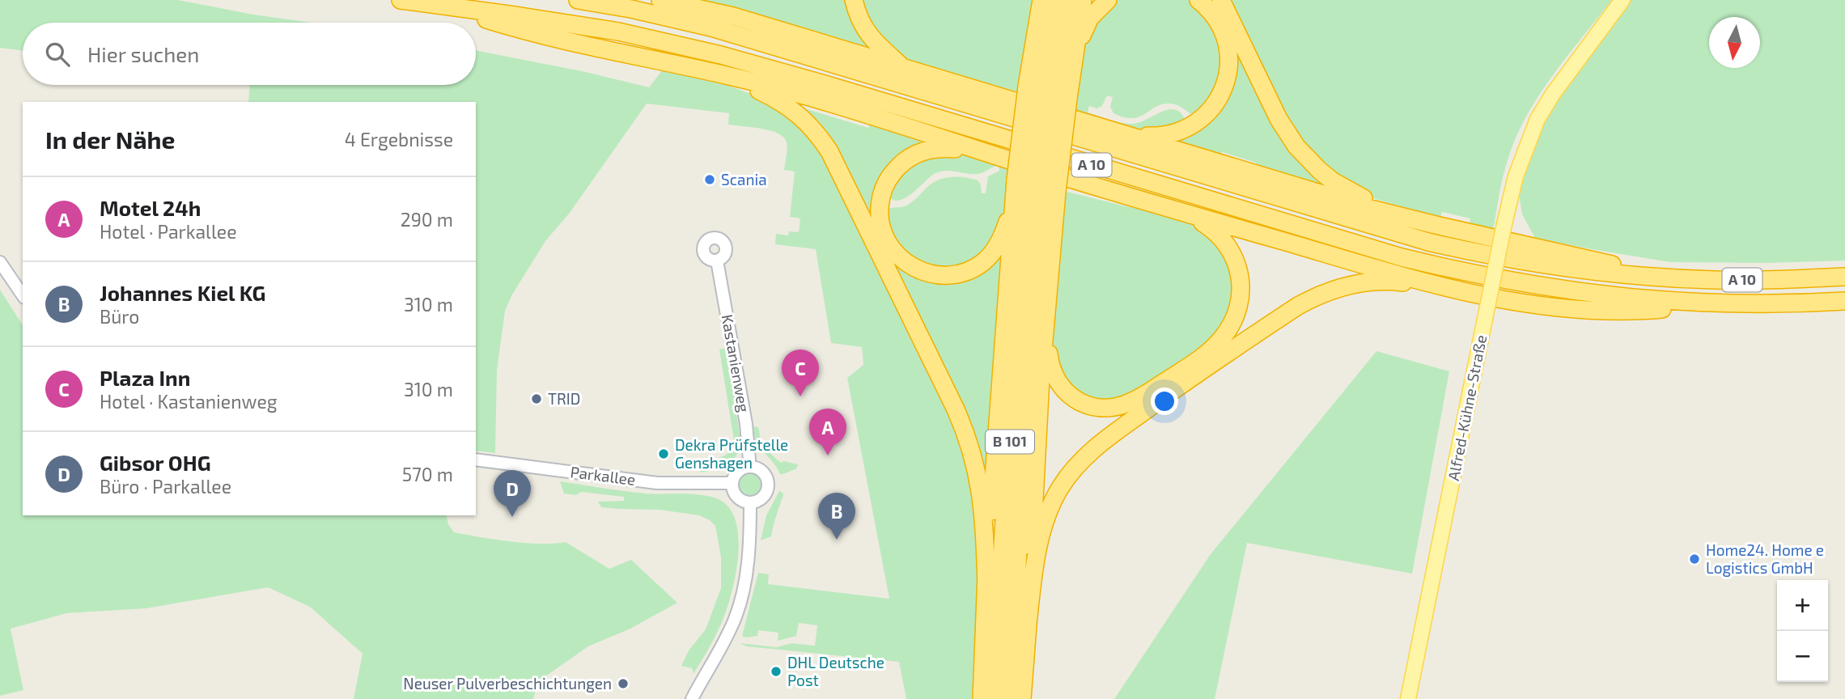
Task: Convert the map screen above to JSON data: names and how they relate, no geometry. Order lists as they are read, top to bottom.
{
  "streets": {
    "highway": ["A 10", "B 101"],
    "main road": ["Alfred-Kühne-Straße"],
    "street": ["Kastanienweg", "Parkallee"]
  },
  "crossings": [
    ["Kastanienweg", "Parkallee"]
  ],
  "places": [
    "Scania",
    "TRID",
    "Dekra Prüfstelle Genshagen",
    "Home24. Home e Logistics GmbH",
    "DHL Deutsche Post",
    "Neuser Pulverbeschichtungen"
  ],
  "north": "bottom",
  "page": {
    "search": "Hier suchen",
    "heading": ["In der Nähe", "4 Ergebnisse"],
    "list": [
      {
        "mark": "A",
        "name": "Motel 24h",
        "note": "Hotel · Parkallee",
        "value": "290 m"
      },
      {
        "mark": "B",
        "name": "Johannes Kiel KG",
        "note": "Büro",
        "value": "310 m"
      },
      {
        "mark": "C",
        "name": "Plaza Inn",
        "note": "Hotel · Kastanienweg",
        "value": "310 m"
      },
      {
        "mark": "D",
        "name": "Gibsor OHG",
        "note": "Büro · Parkallee",
        "value": "570 m"
      }
    ],
    "pins": [
      "C",
      "A",
      "D",
      "B"
    ],
    "map_buttons": ["+", "−"]
  }
}
